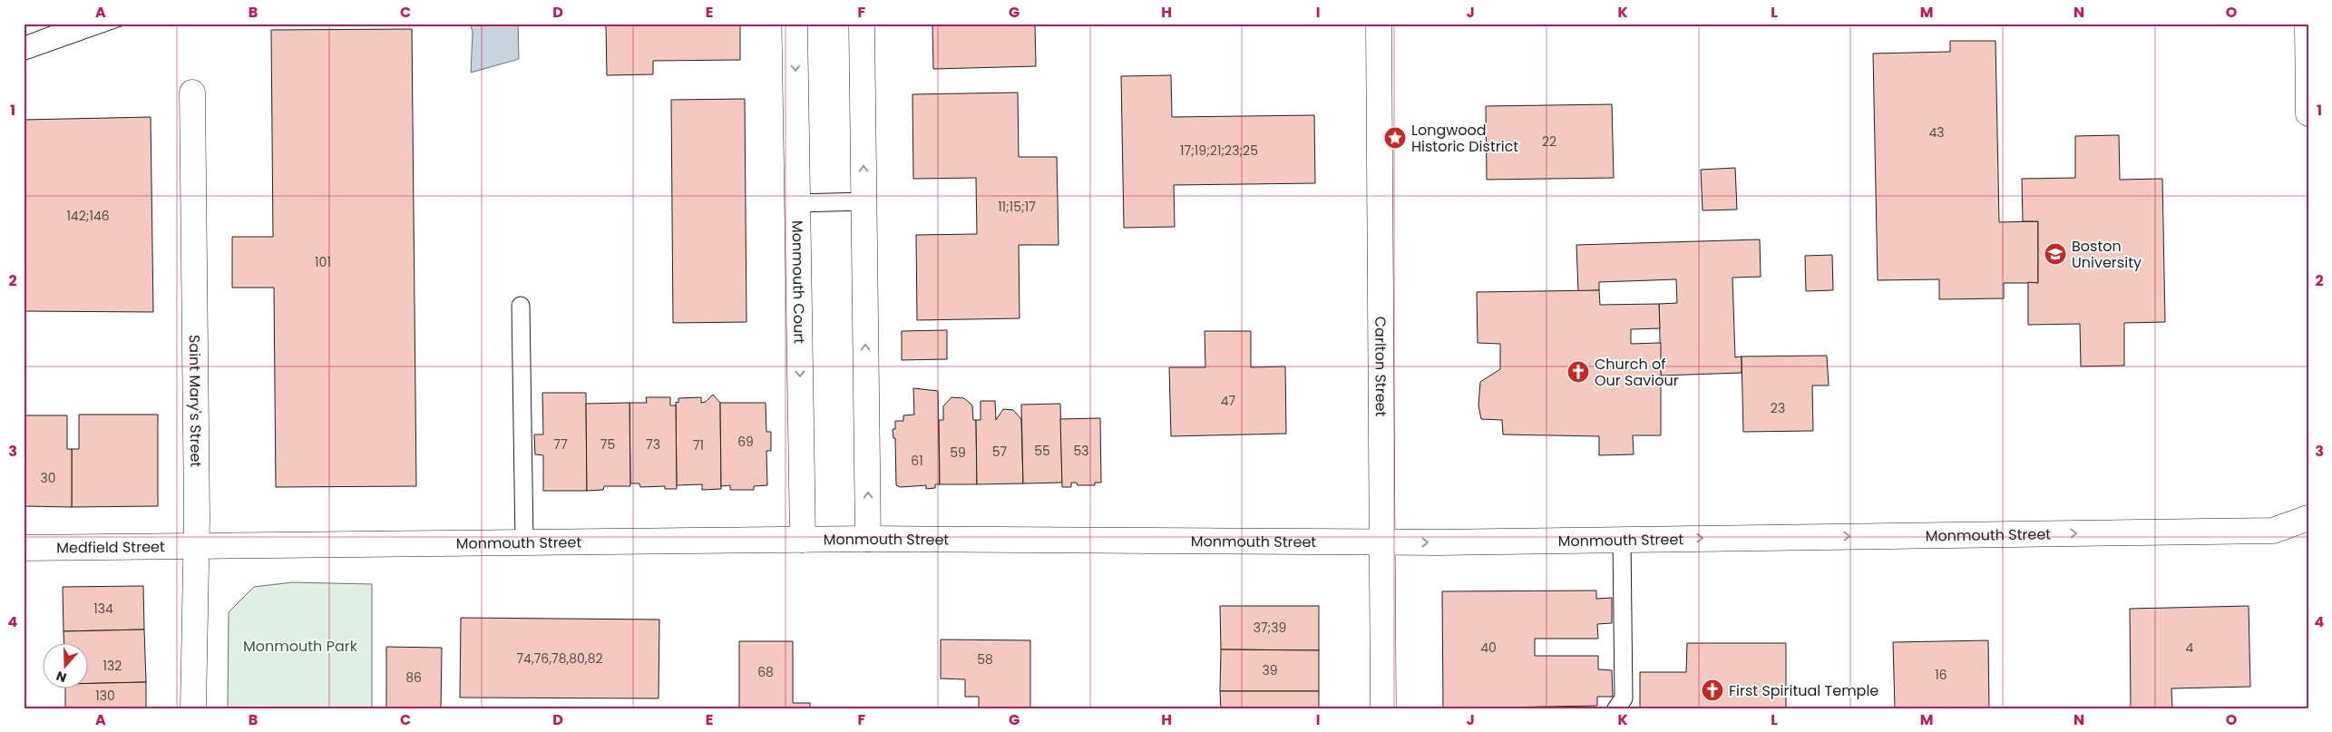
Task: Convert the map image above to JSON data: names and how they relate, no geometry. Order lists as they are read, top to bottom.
{
  "streets": {
    "street": [
      "Monmouth Court",
      "Carlton Street",
      "Saint Mary's Street",
      "Monmouth Street",
      "Medfield Street"
    ]
  },
  "crossings": [
    ["Monmouth Court", "Monmouth Street"],
    ["Carlton Street", "Monmouth Street"],
    ["Saint Mary's Street", "Monmouth Street"],
    ["Saint Mary's Street", "Medfield Street"],
    ["Monmouth Street", "Medfield Street"]
  ],
  "one_way": ["Monmouth Street"],
  "parks": ["Monmouth Park"],
  "places": {
    "place": ["Longwood Historic District"],
    "school or university": ["Boston University"],
    "church": ["Church of Our Saviour", "First Spiritual Temple"]
  },
  "house_numbers": [
    "43",
    "22",
    "17;19;21;23;25",
    "11;15;17",
    "142;146",
    "101",
    "47",
    "23",
    "69",
    "77",
    "75",
    "73",
    "71",
    "55",
    "53",
    "57",
    "59",
    "61",
    "30",
    "134",
    "37;39",
    "40",
    "4",
    "74,76,78,80,82",
    "58",
    "132",
    "39",
    "68",
    "16",
    "86",
    "130"
  ],
  "north": "bottom",
  "grid": {
    "columns": [
      "A",
      "B",
      "C",
      "D",
      "E",
      "F",
      "G",
      "H",
      "I",
      "J",
      "K",
      "L",
      "M",
      "N",
      "O"
    ],
    "rows": [
      "1",
      "2",
      "3",
      "4"
    ]
  }
}
